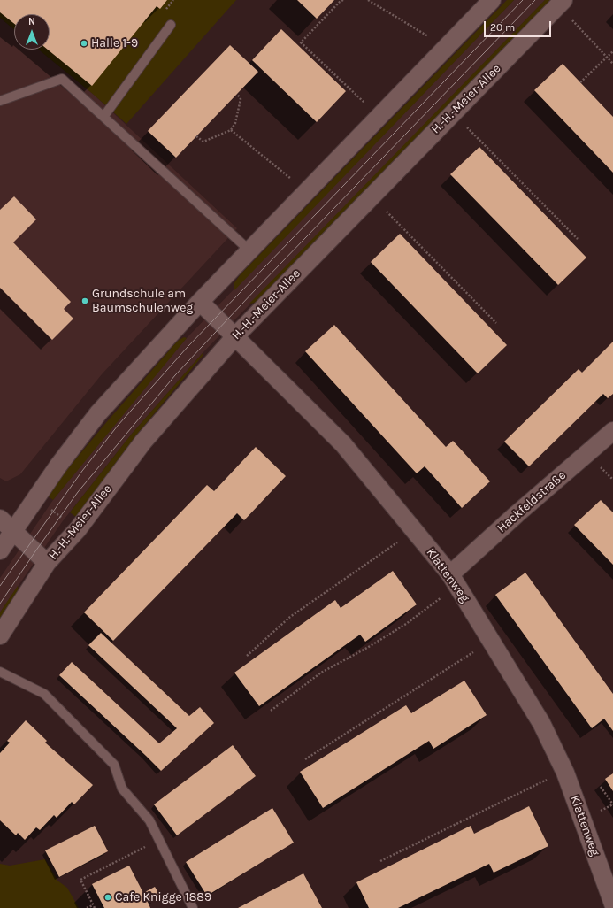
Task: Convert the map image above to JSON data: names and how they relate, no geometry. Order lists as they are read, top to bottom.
{
  "streets": {
    "street": ["H.-H.-Meier-Allee", "Hackfeldstraße", "Klattenweg"]
  },
  "crossings": [
    ["H.-H.-Meier-Allee", "Klattenweg"],
    ["Hackfeldstraße", "Klattenweg"]
  ],
  "places": ["Halle 1-9", "Grundschule am Baumschulenweg", "Cafe Knigge 1889"],
  "scale_bar": "20 m",
  "north": "top"
}
